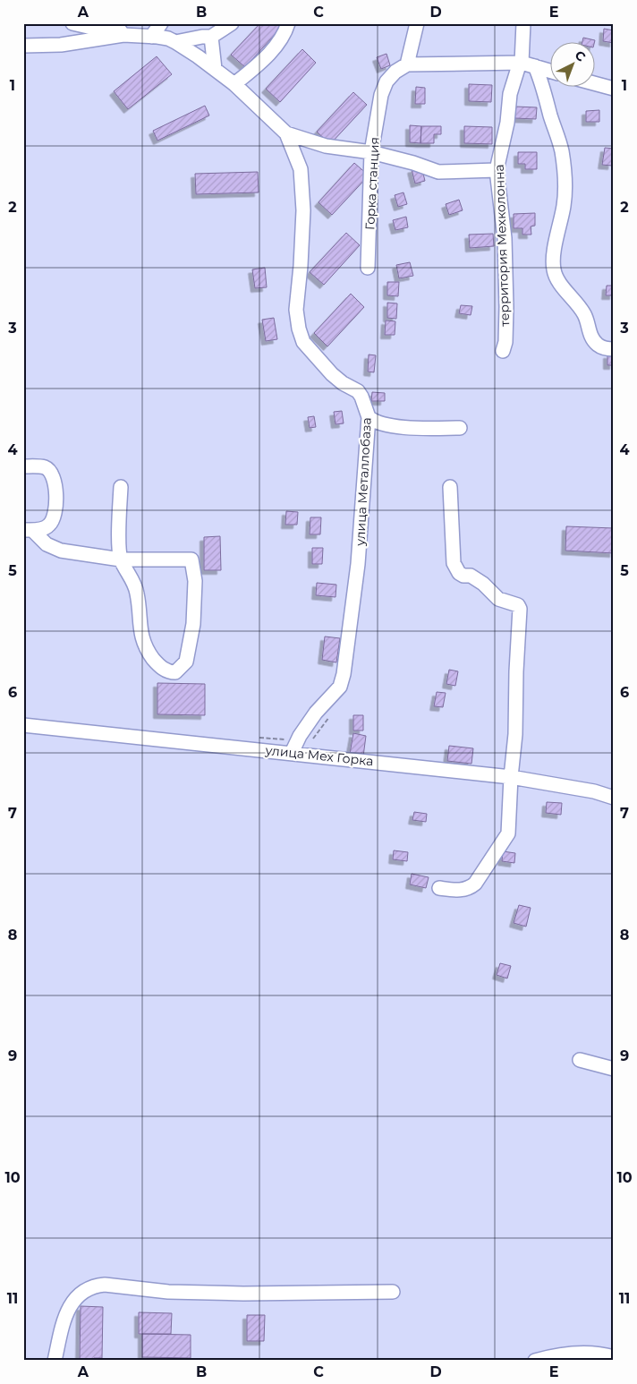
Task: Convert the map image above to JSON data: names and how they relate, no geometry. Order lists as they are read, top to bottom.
{
  "streets": {
    "street": [
      "Горка станция",
      "территория Мехколонна",
      "улица Металлобаза",
      "улица Мех Горка"
    ]
  },
  "crossings": [
    ["улица Металлобаза", "улица Мех Горка"]
  ],
  "north": "top right",
  "grid": {
    "columns": [
      "A",
      "B",
      "C",
      "D",
      "E"
    ],
    "rows": [
      "1",
      "2",
      "3",
      "4",
      "5",
      "6",
      "7",
      "8",
      "9",
      "10",
      "11"
    ]
  }
}
